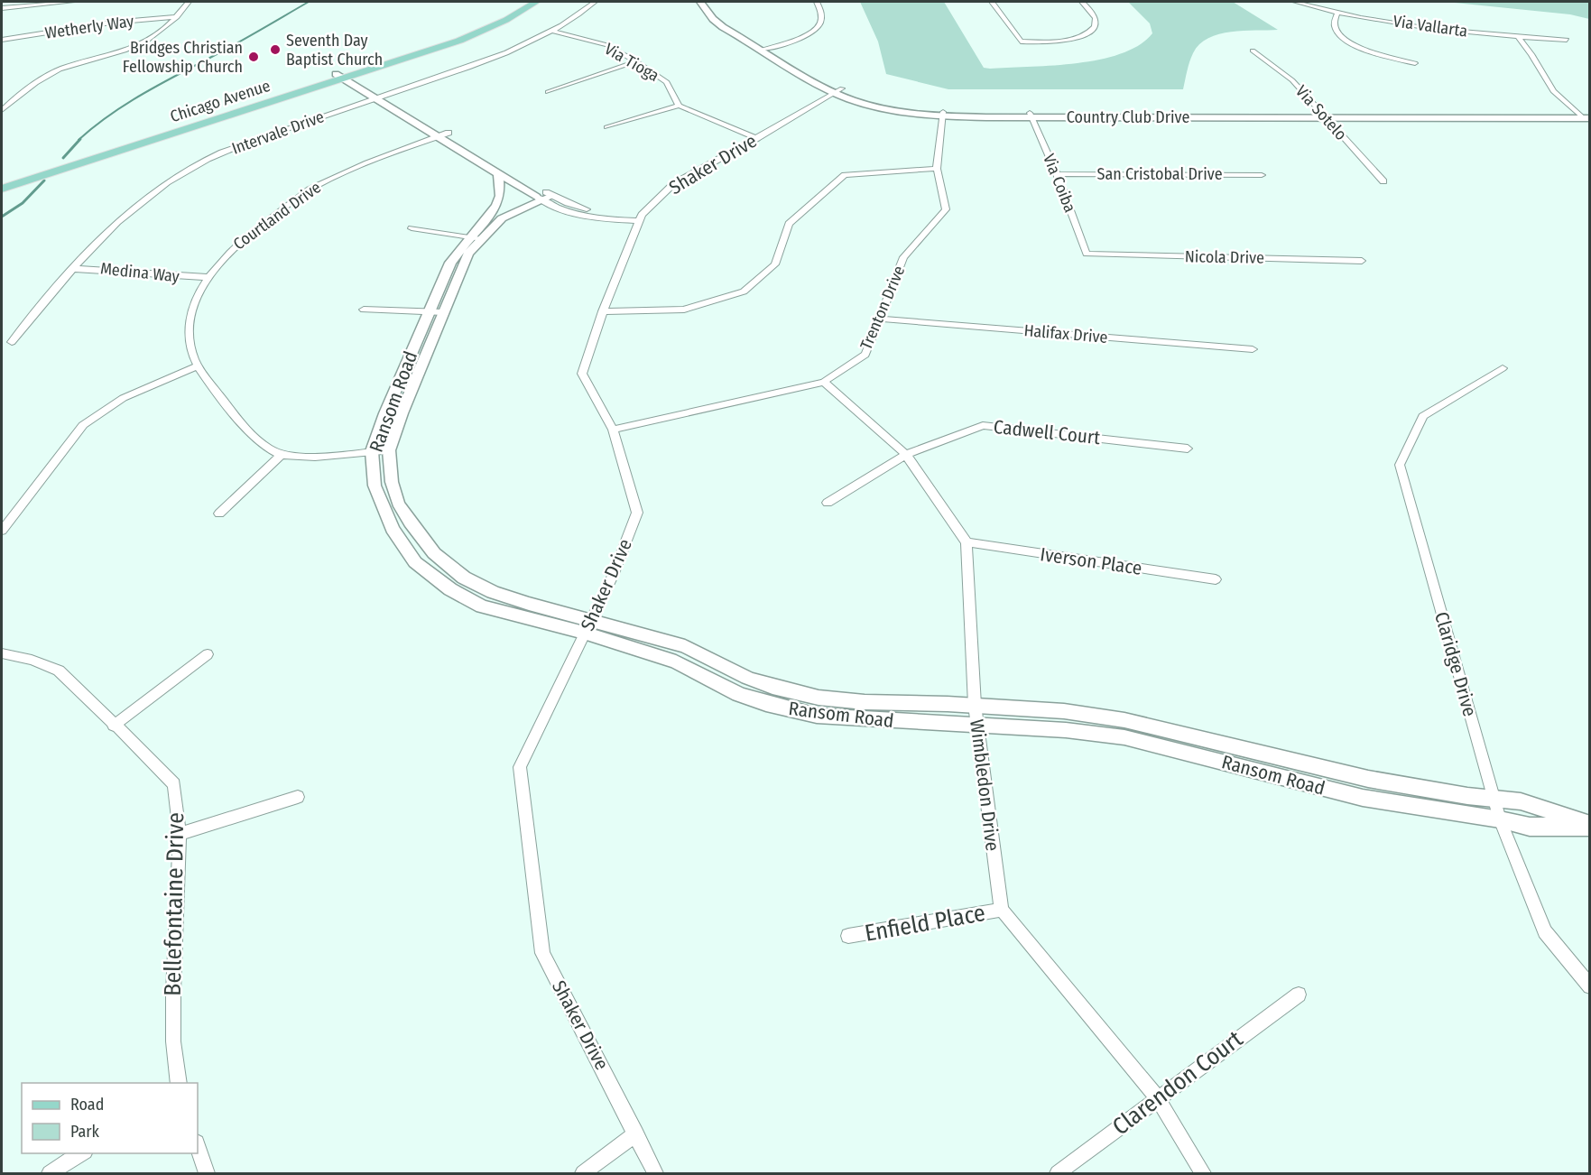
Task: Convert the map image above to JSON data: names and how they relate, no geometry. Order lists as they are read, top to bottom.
{
  "streets": {
    "main road": ["Chicago Avenue"],
    "street": [
      "Via Vallarta",
      "Wetherly Way",
      "Via Tioga",
      "Via Sotelo",
      "Country Club Drive",
      "Intervale Drive",
      "Shaker Drive",
      "San Cristobal Drive",
      "Via Coiba",
      "Courtland Drive",
      "Nicola Drive",
      "Medina Way",
      "Trenton Drive",
      "Halifax Drive",
      "Ransom Road",
      "Cadwell Court",
      "Iverson Place",
      "Claridge Drive",
      "Wimbledon Drive",
      "Bellefontaine Drive",
      "Enfield Place",
      "Clarendon Court"
    ]
  },
  "crossings": [
    ["Via Tioga", "Intervale Drive"],
    ["Via Sotelo", "Country Club Drive"],
    ["Country Club Drive", "Shaker Drive"],
    ["Country Club Drive", "Via Coiba"],
    ["Country Club Drive", "Trenton Drive"],
    ["Intervale Drive", "Medina Way"],
    ["Shaker Drive", "Trenton Drive"],
    ["Shaker Drive", "Ransom Road"],
    ["San Cristobal Drive", "Via Coiba"],
    ["Via Coiba", "Nicola Drive"],
    ["Courtland Drive", "Medina Way"],
    ["Trenton Drive", "Halifax Drive"],
    ["Ransom Road", "Claridge Drive"],
    ["Ransom Road", "Wimbledon Drive"],
    ["Iverson Place", "Wimbledon Drive"],
    ["Wimbledon Drive", "Enfield Place"]
  ],
  "places": ["Seventh Day Baptist Church", "Bridges Christian Fellowship Church"],
  "legend": ["Road", "Park"]
}
